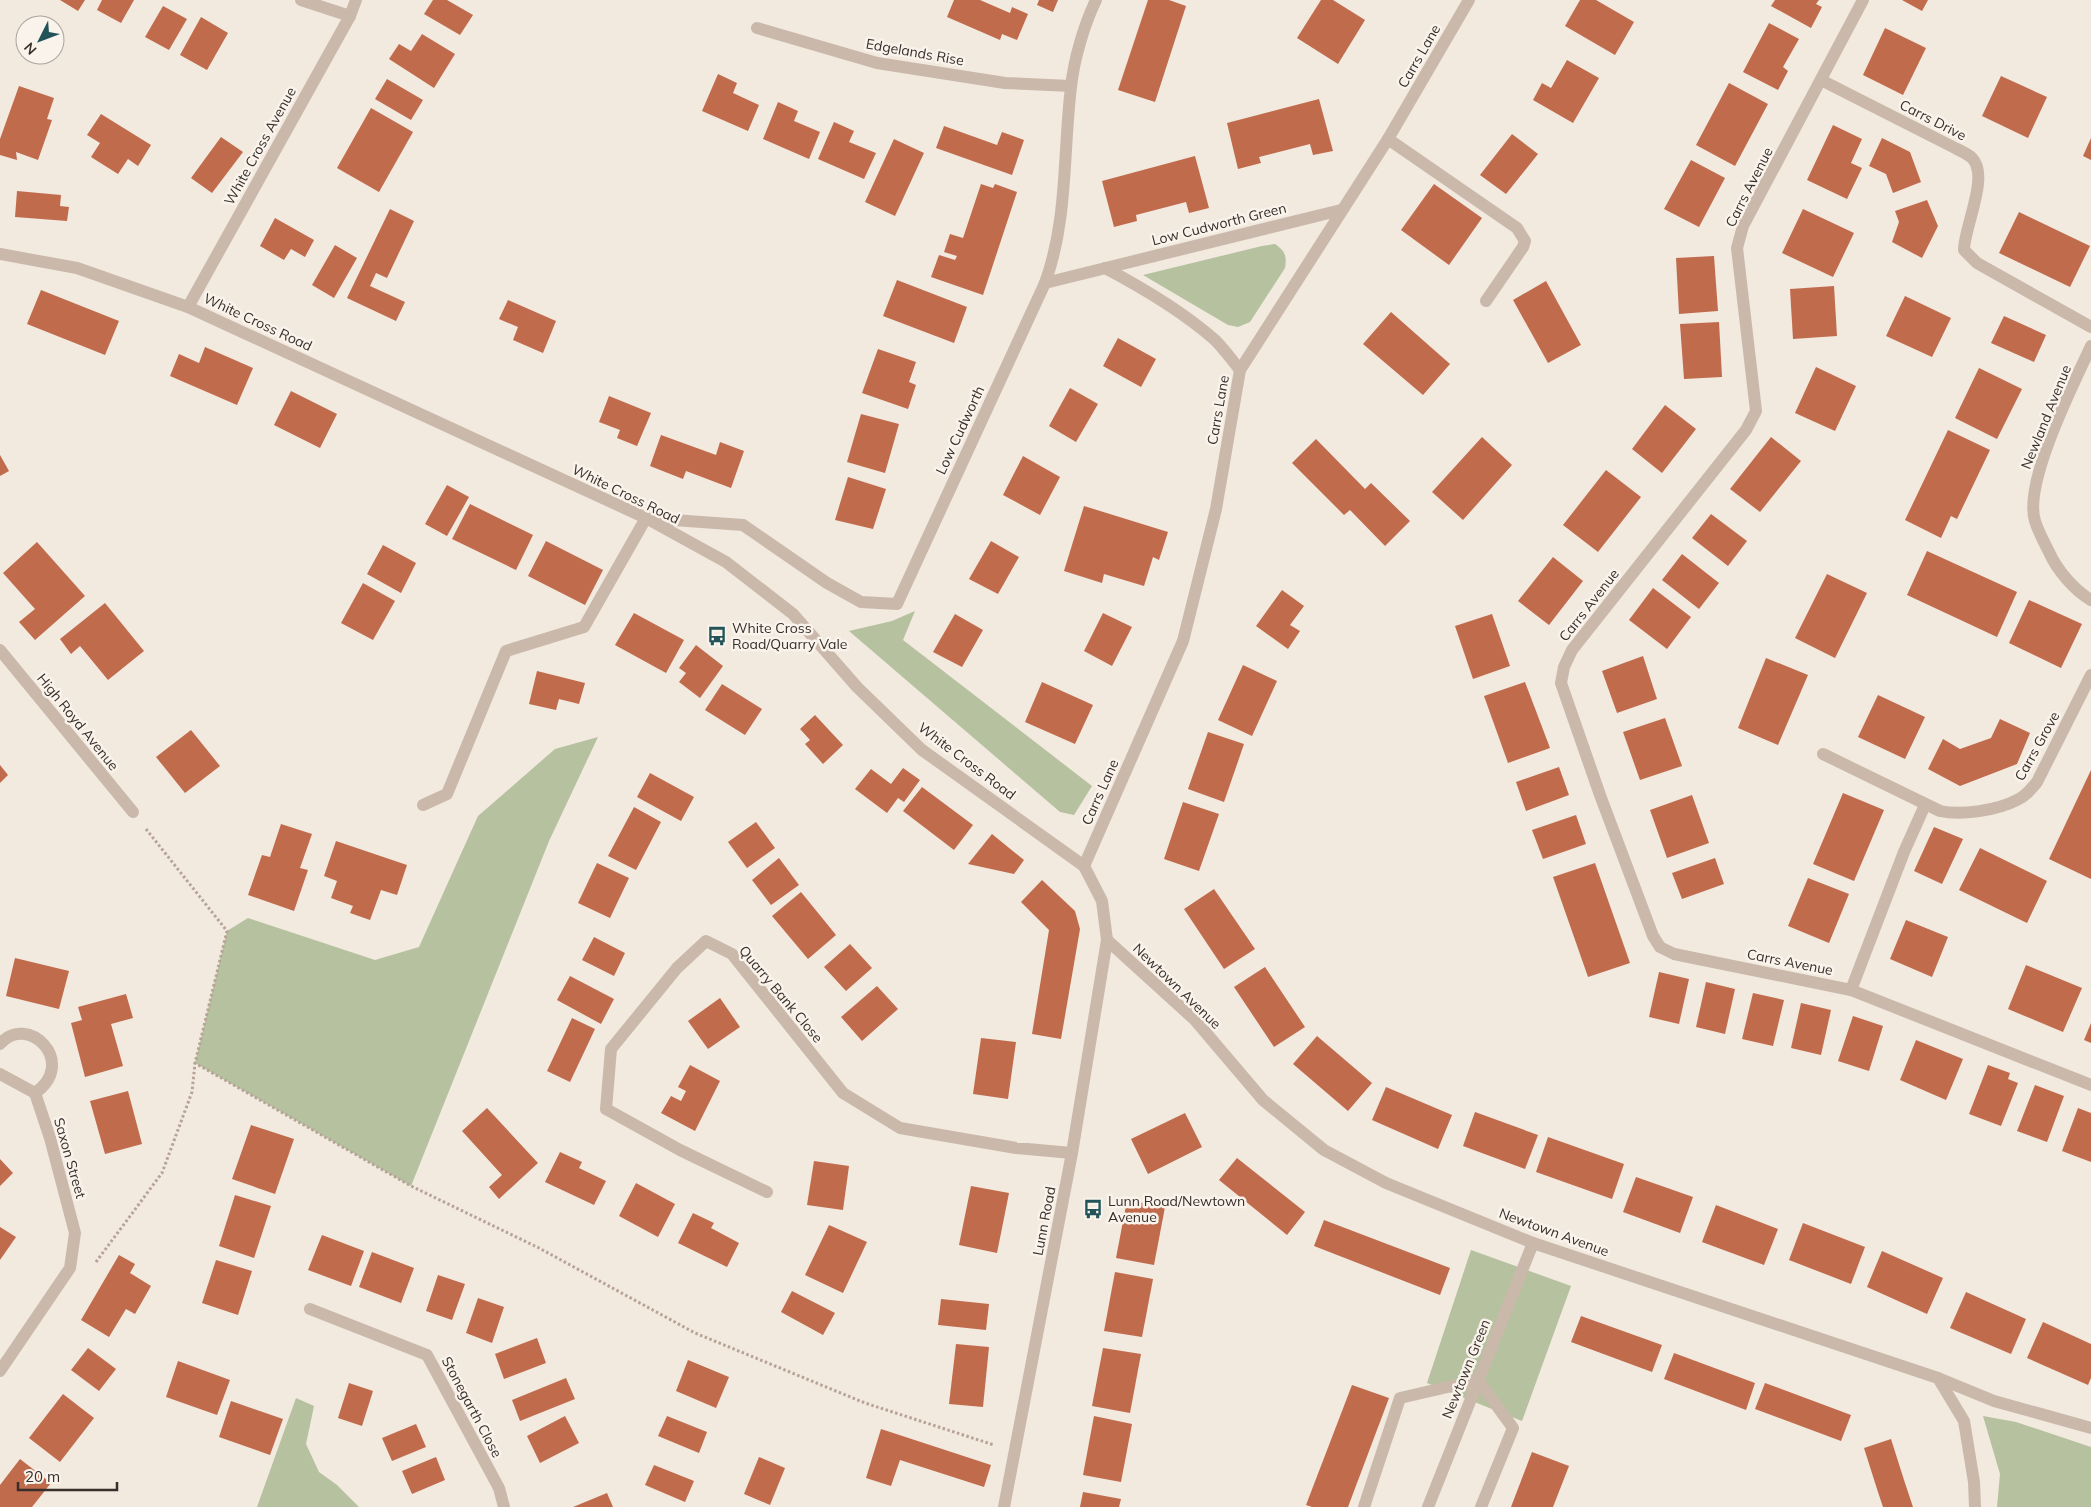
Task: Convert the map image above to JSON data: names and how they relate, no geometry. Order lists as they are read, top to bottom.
{
  "streets": {
    "street": [
      "Edgelands Rise",
      "Carrs Lane",
      "Carrs Drive",
      "White Cross Avenue",
      "Carrs Avenue",
      "Low Cudworth Green",
      "White Cross Road",
      "Newland Avenue",
      "Low Cudworth",
      "High Royd Avenue",
      "Carrs Grove",
      "Newtown Avenue",
      "Quarry Bank Close",
      "Saxon Street",
      "Lunn Road",
      "Newtown Green",
      "Stonegarth Close"
    ]
  },
  "crossings": [
    ["Edgelands Rise", "Low Cudworth"],
    ["Carrs Lane", "Low Cudworth Green"],
    ["Carrs Lane", "White Cross Road"],
    ["Carrs Drive", "Carrs Avenue"],
    ["White Cross Avenue", "White Cross Road"],
    ["Low Cudworth Green", "Low Cudworth"],
    ["White Cross Road", "Low Cudworth"],
    ["White Cross Road", "Newtown Avenue"],
    ["White Cross Road", "Lunn Road"],
    ["Newtown Avenue", "Lunn Road"],
    ["Newtown Avenue", "Newtown Green"],
    ["Quarry Bank Close", "Lunn Road"]
  ],
  "places": {
    "bus stop": ["White Cross Road/Quarry Vale", "Lunn Road/Newtown Avenue"]
  },
  "scale_bar": "20 m",
  "north": "bottom left"
}
